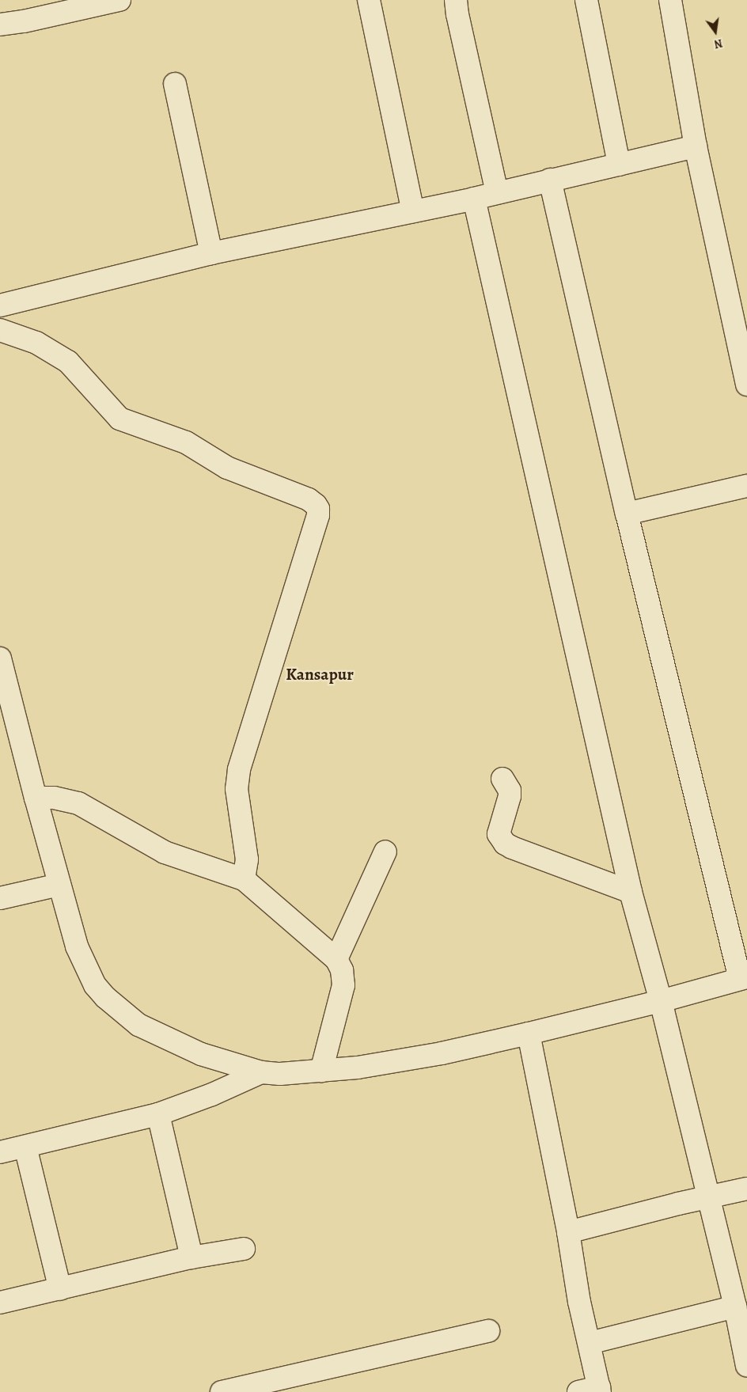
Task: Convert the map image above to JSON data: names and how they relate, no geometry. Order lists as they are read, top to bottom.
{
  "districts": ["Kansapur"],
  "north": "bottom"
}
